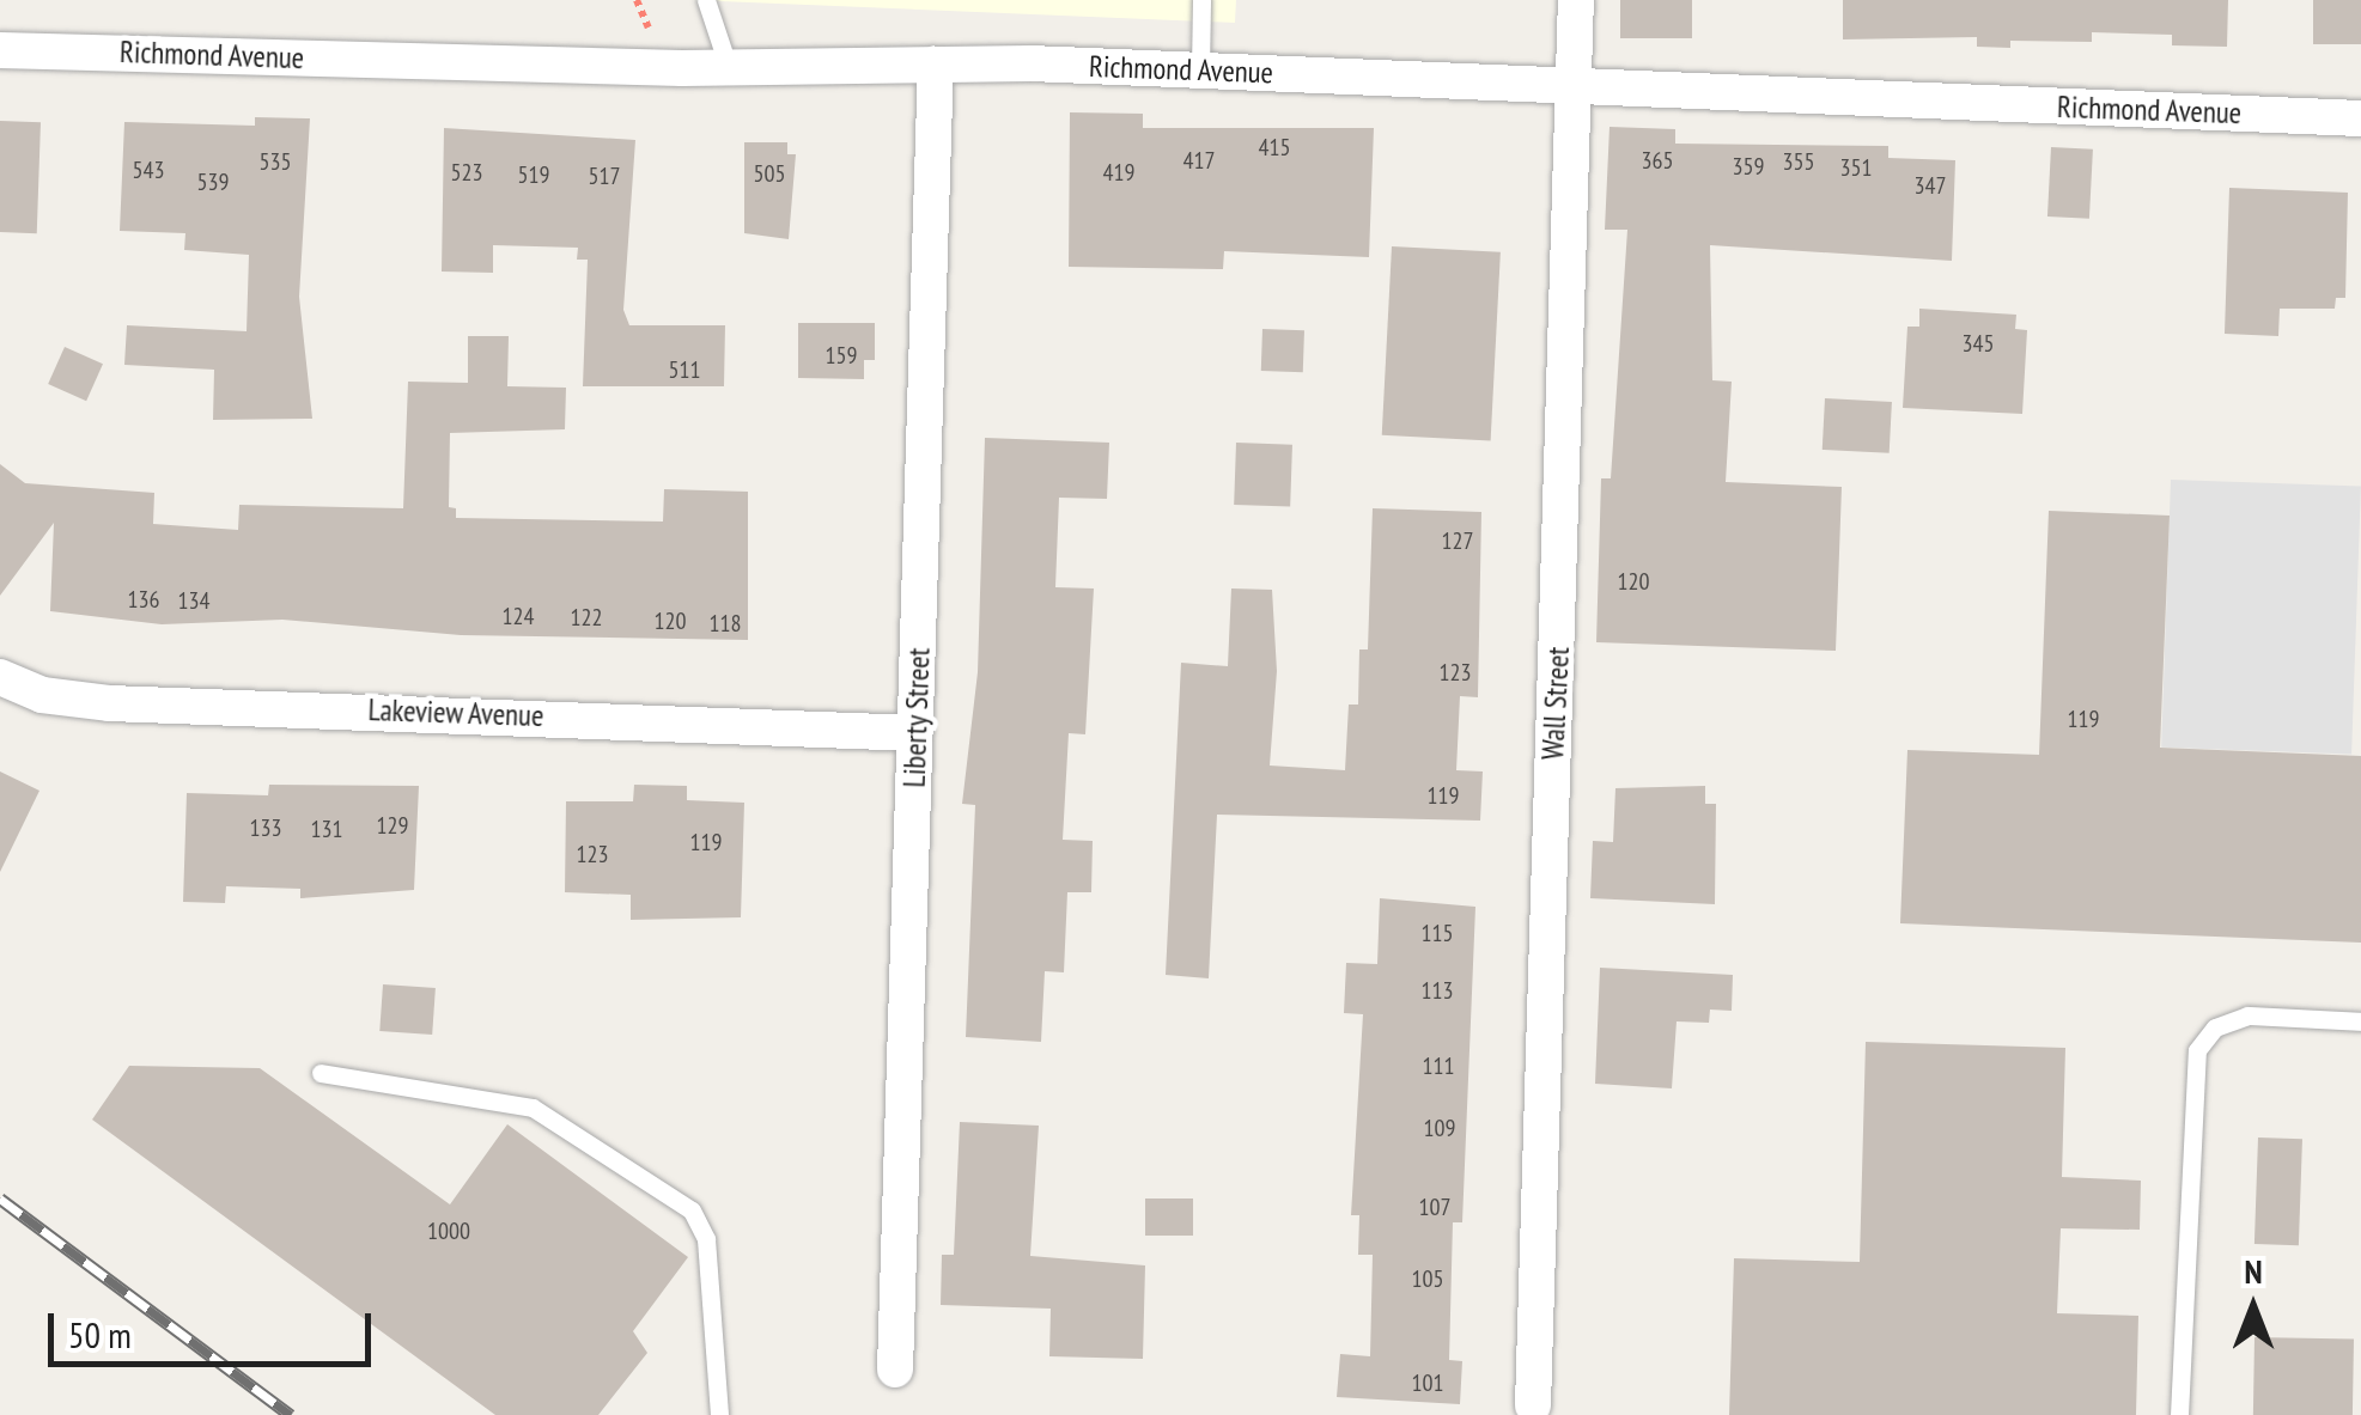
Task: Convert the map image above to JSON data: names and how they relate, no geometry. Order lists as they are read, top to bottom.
{
  "streets": {
    "street": [
      "Richmond Avenue",
      "Wall Street",
      "Lakeview Avenue",
      "Liberty Street"
    ]
  },
  "crossings": [
    ["Richmond Avenue", "Wall Street"],
    ["Richmond Avenue", "Liberty Street"],
    ["Lakeview Avenue", "Liberty Street"]
  ],
  "house_numbers": [
    "415",
    "417",
    "365",
    "535",
    "355",
    "359",
    "351",
    "543",
    "523",
    "419",
    "505",
    "519",
    "517",
    "539",
    "347",
    "345",
    "159",
    "511",
    "127",
    "120",
    "136",
    "134",
    "124",
    "122",
    "120",
    "118",
    "123",
    "119",
    "119",
    "129",
    "133",
    "131",
    "119",
    "123",
    "115",
    "113",
    "111",
    "109",
    "107",
    "1000",
    "105",
    "101"
  ],
  "scale_bar": "50 m",
  "north": "top"
}
